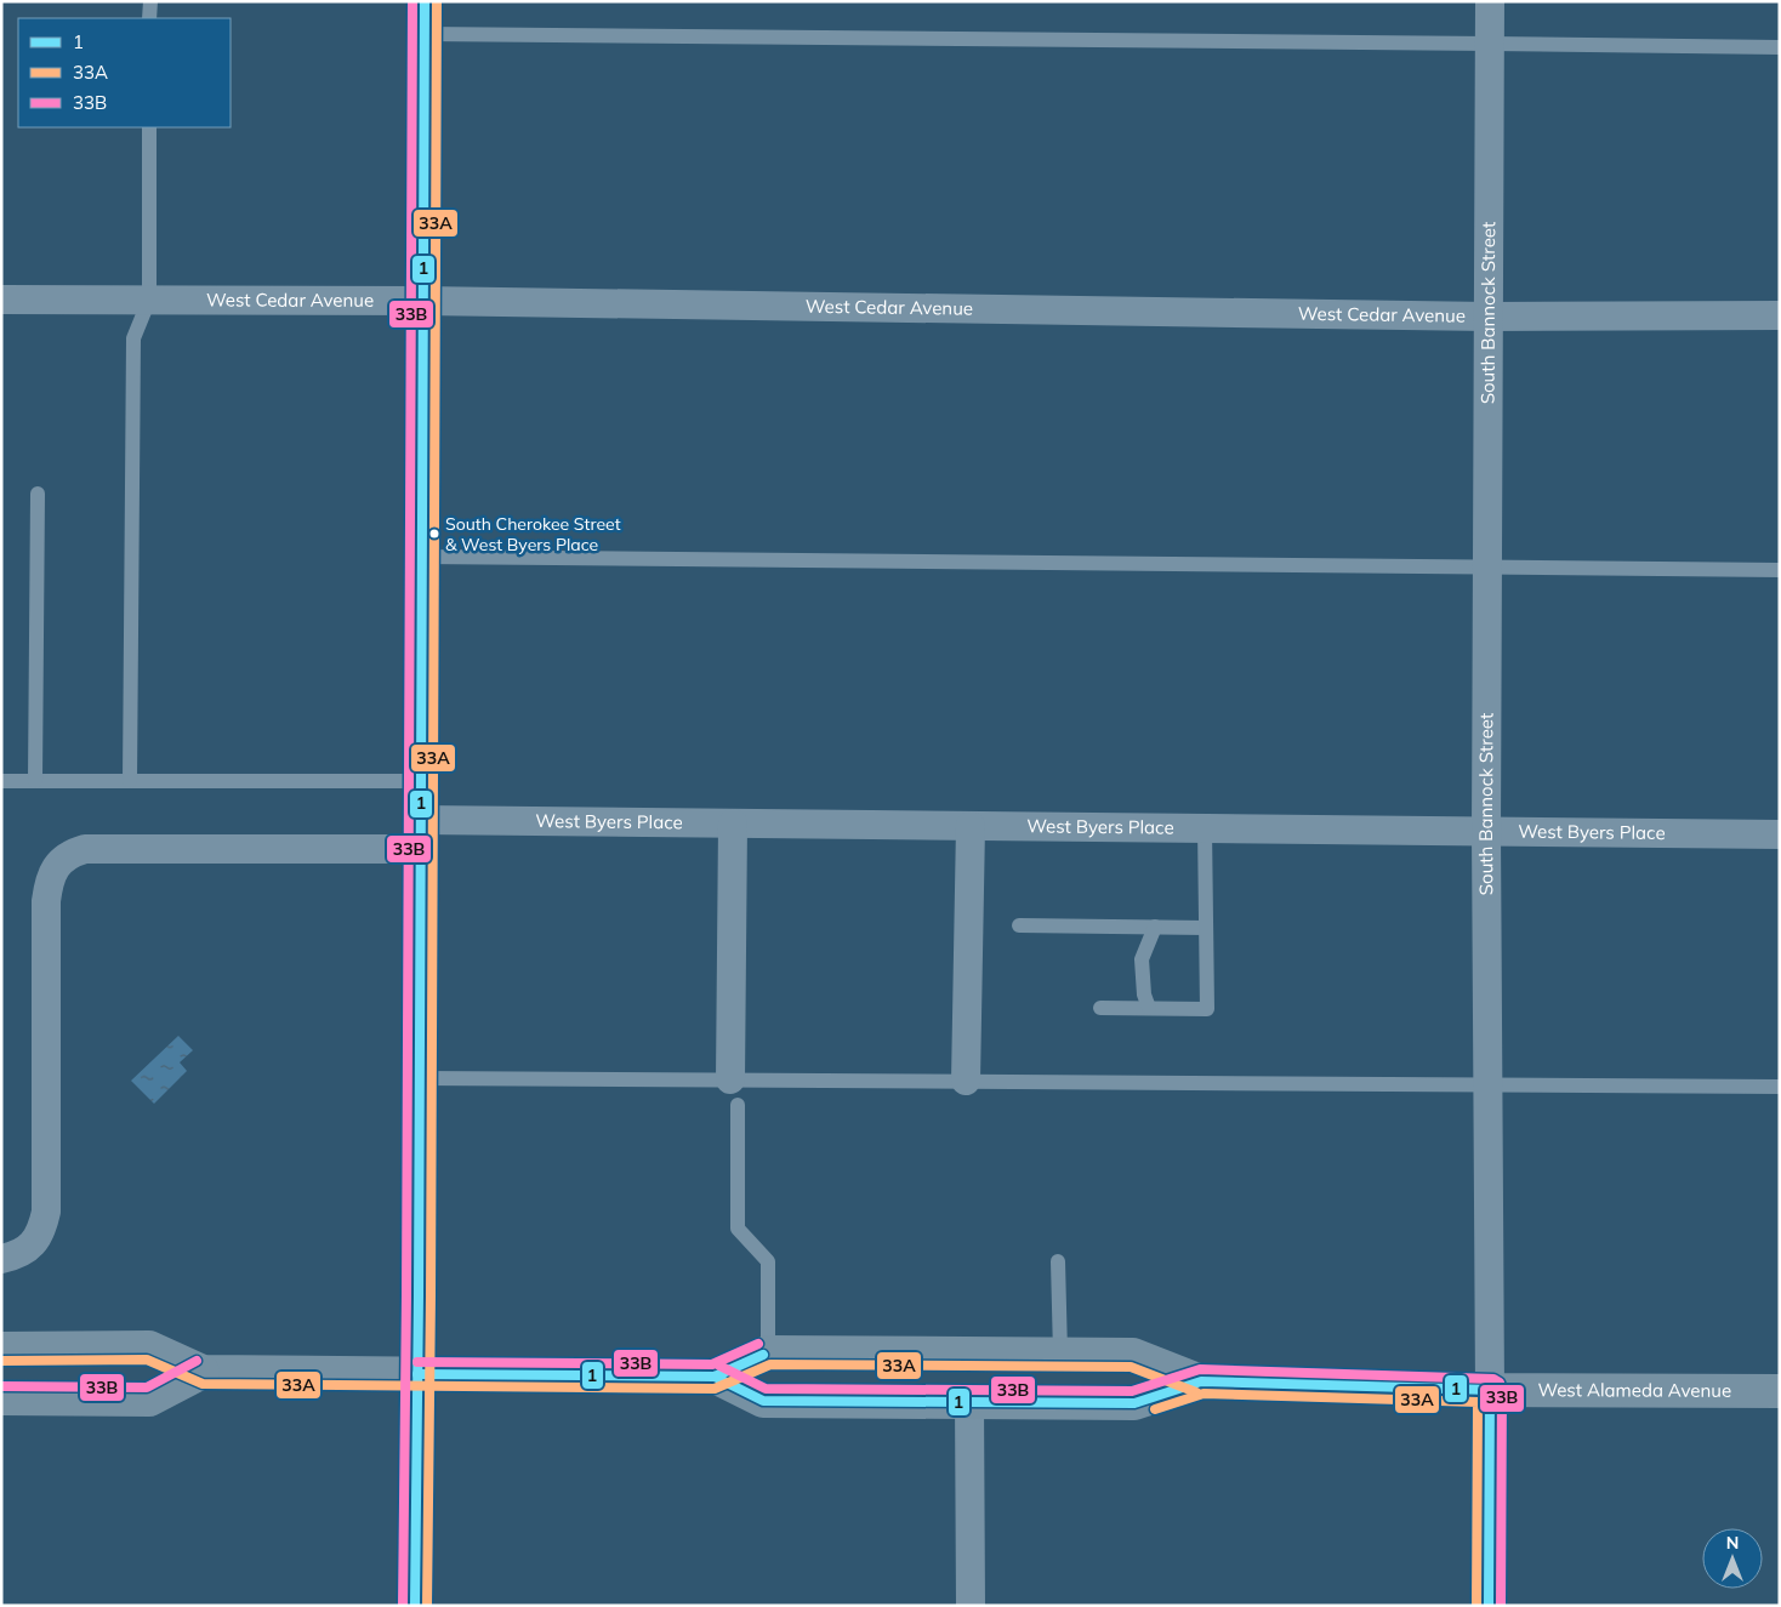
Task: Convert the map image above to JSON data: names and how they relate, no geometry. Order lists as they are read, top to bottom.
{
  "streets": {
    "main road": ["West Alameda Avenue"],
    "street": ["West Cedar Avenue", "South Bannock Street", "West Byers Place"]
  },
  "crossings": [
    ["West Cedar Avenue", "South Bannock Street"],
    ["South Bannock Street", "West Byers Place"],
    ["South Bannock Street", "West Alameda Avenue"]
  ],
  "places": ["South Cherokee Street & West Byers Place"],
  "lines": ["transit line 1", "transit line 33A", "transit line 33B"],
  "legend": ["1", "33A", "33B"],
  "north": "top"
}
